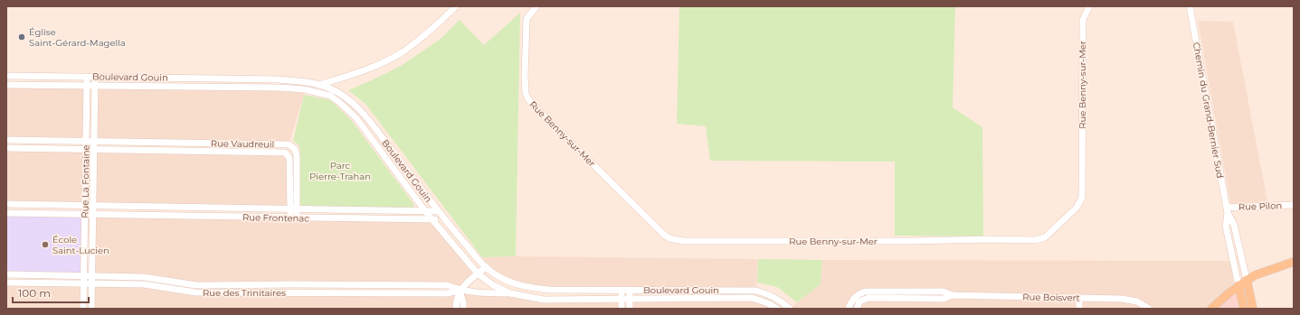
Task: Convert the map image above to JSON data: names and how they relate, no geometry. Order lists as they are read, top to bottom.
{
  "streets": {
    "street": [
      "Boulevard Gouin",
      "Rue Benny-sur-Mer",
      "Chemin du Grand-Bernier Sud",
      "Rue Vaudreuil",
      "Rue La Fontaine",
      "Rue Pilon",
      "Rue Frontenac",
      "Rue des Trinitaires",
      "Rue Boisvert"
    ]
  },
  "crossings": [
    ["Boulevard Gouin", "Rue La Fontaine"],
    ["Boulevard Gouin", "Rue Frontenac"],
    ["Boulevard Gouin", "Rue des Trinitaires"],
    ["Chemin du Grand-Bernier Sud", "Rue Pilon"],
    ["Rue Vaudreuil", "Rue La Fontaine"],
    ["Rue Vaudreuil", "Rue Frontenac"],
    ["Rue La Fontaine", "Rue Frontenac"],
    ["Rue La Fontaine", "Rue des Trinitaires"]
  ],
  "parks": ["Parc Pierre-Trahan"],
  "places": ["Église Saint-Gérard-Magella", "École Saint-Lucien"],
  "scale_bar": "100 m"
}
